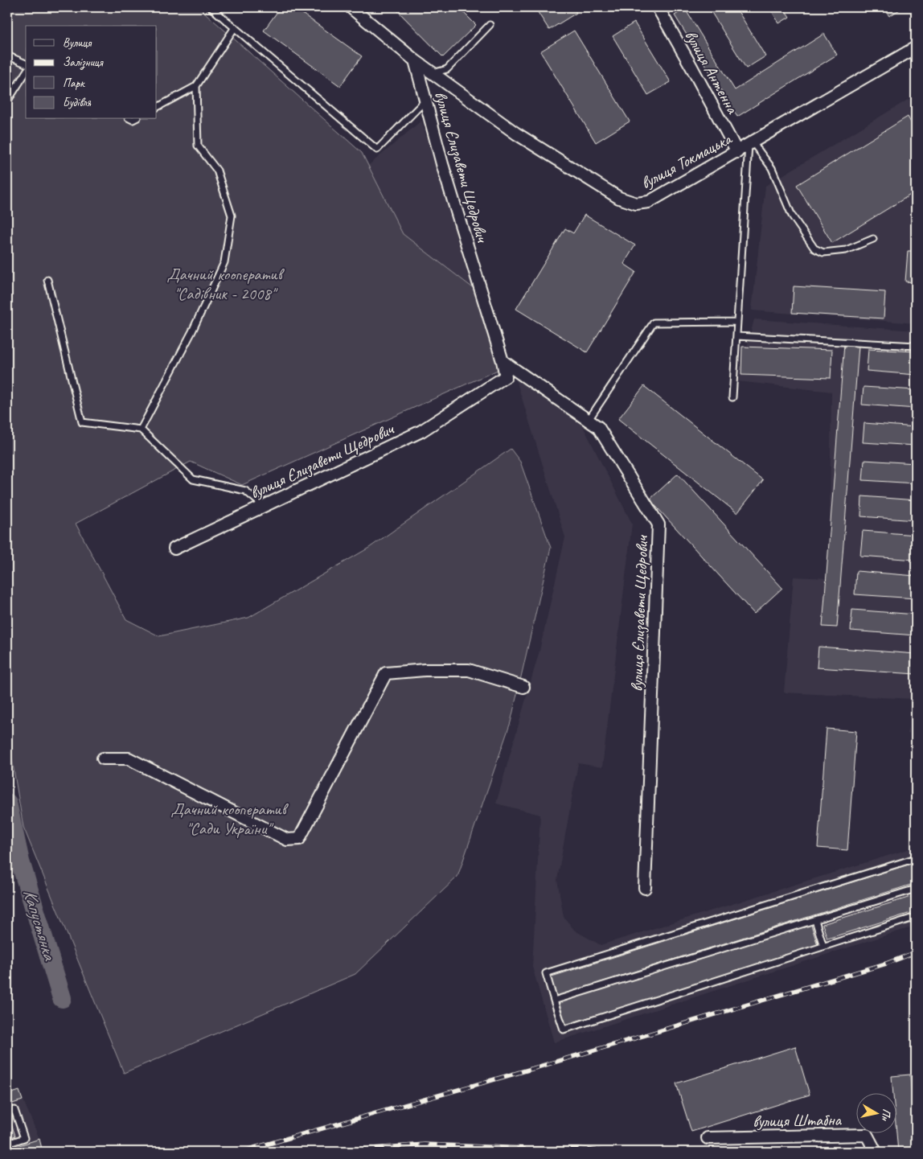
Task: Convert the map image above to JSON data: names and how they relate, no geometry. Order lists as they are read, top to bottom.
{
  "streets": {
    "street": [
      "вулиця Антенна",
      "вулиця Токмацька",
      "вулиця Єлизавети Щедрович",
      "вулиця Штабна"
    ]
  },
  "crossings": [
    ["вулиця Антенна", "вулиця Токмацька"],
    ["вулиця Токмацька", "вулиця Єлизавети Щедрович"]
  ],
  "water": ["Капустянка"],
  "parks": ["Дачний кооператив \"Садівник - 2008\"", "Дачний кооператив \"Сади України\""],
  "legend": [
    "Вулиця",
    "Залізниця",
    "Парк",
    "Будівля"
  ],
  "north": "right"
}
